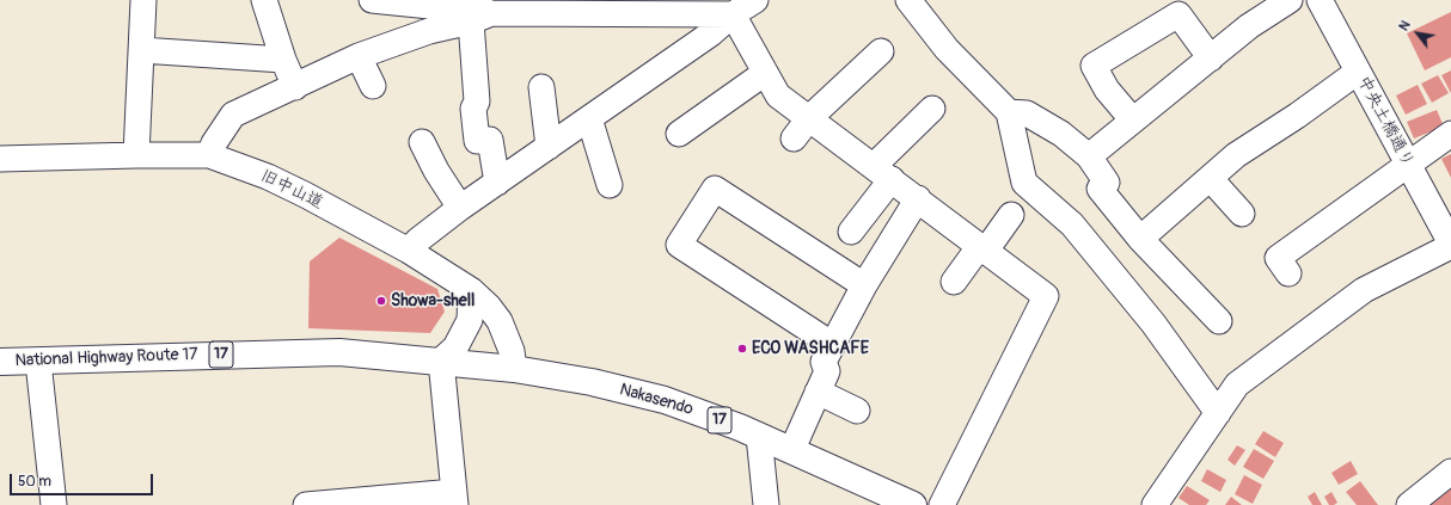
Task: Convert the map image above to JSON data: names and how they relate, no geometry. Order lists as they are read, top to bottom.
{
  "streets": {
    "highway": ["17", "National Highway Route 17", "Nakasendo"],
    "street": ["中央土橋通り", "旧中山道"]
  },
  "crossings": [
    ["旧中山道", "Nakasendo"],
    ["National Highway Route 17", "Nakasendo"]
  ],
  "places": ["Showa-shell", "ECO WASHCAFE"],
  "scale_bar": "50 m",
  "north": "top left"
}
